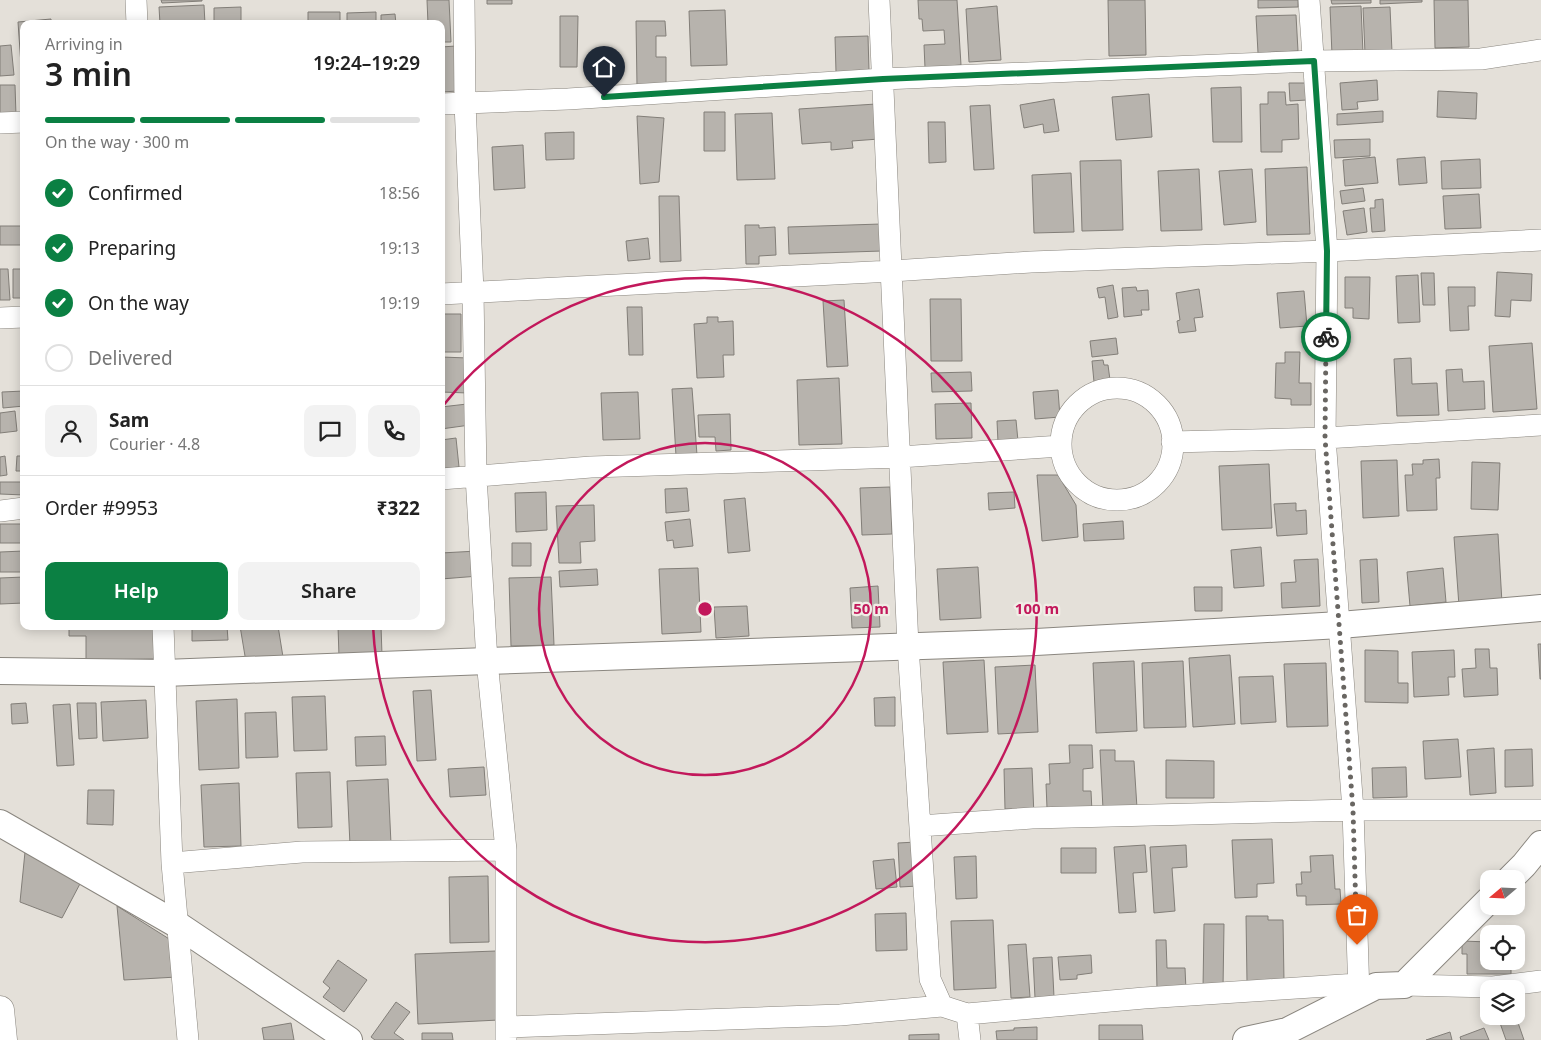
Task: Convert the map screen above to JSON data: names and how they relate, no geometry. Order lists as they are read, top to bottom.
{
  "north": "left",
  "page": {
    "heading": ["3 min", "Arriving in", "19:24–19:29"],
    "panel": [
      "Sam",
      "Courier · 4.8",
      "Order #9953",
      "₹322"
    ],
    "bar": "On the way · 300 m",
    "list": [
      ["Confirmed", "18:56"],
      ["Preparing", "19:13"],
      ["On the way", "19:19"],
      "Delivered"
    ],
    "buttons": ["Help", "Share"]
  },
  "rings": ["50 m", "100 m"]
}
